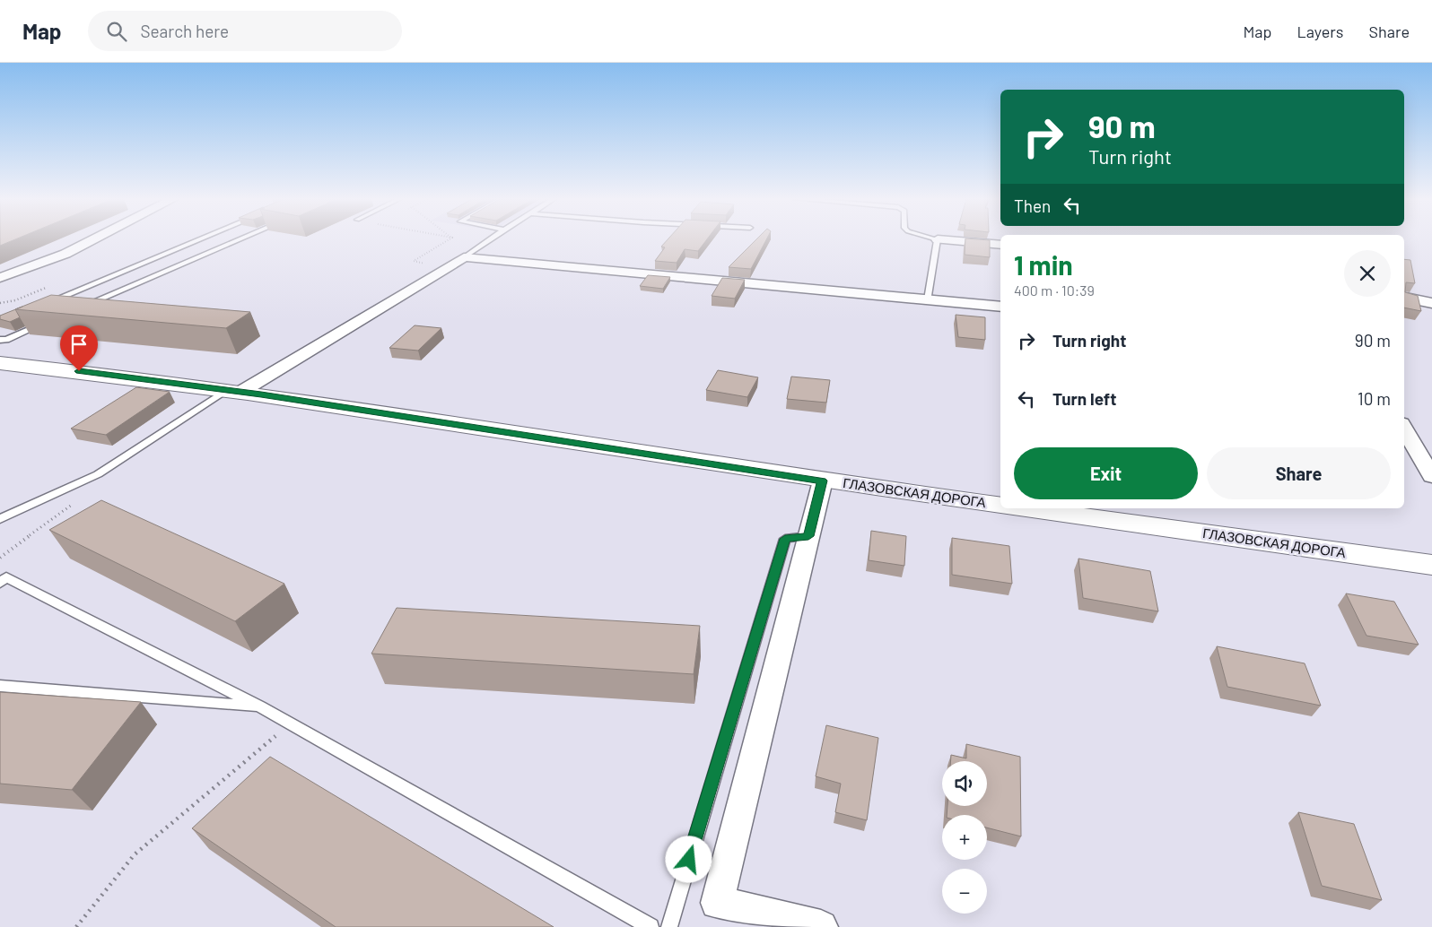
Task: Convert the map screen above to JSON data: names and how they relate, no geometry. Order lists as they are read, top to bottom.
{
  "streets": {
    "street": ["ГЛАЗОВСКАЯ ДОРОГА"]
  },
  "page": {
    "header": "Map",
    "search": "Search here",
    "nav": ["Map", "Layers", "Share"],
    "turn": ["90 m", "Turn right"],
    "then": "Then",
    "heading": ["1 min", "400 m · 10:39"],
    "list": [
      {
        "name": "Turn right",
        "value": "90 m"
      },
      {
        "name": "Turn left",
        "value": "10 m"
      }
    ],
    "buttons": ["Exit", "Share"],
    "map_buttons": ["+", "−"]
  }
}
